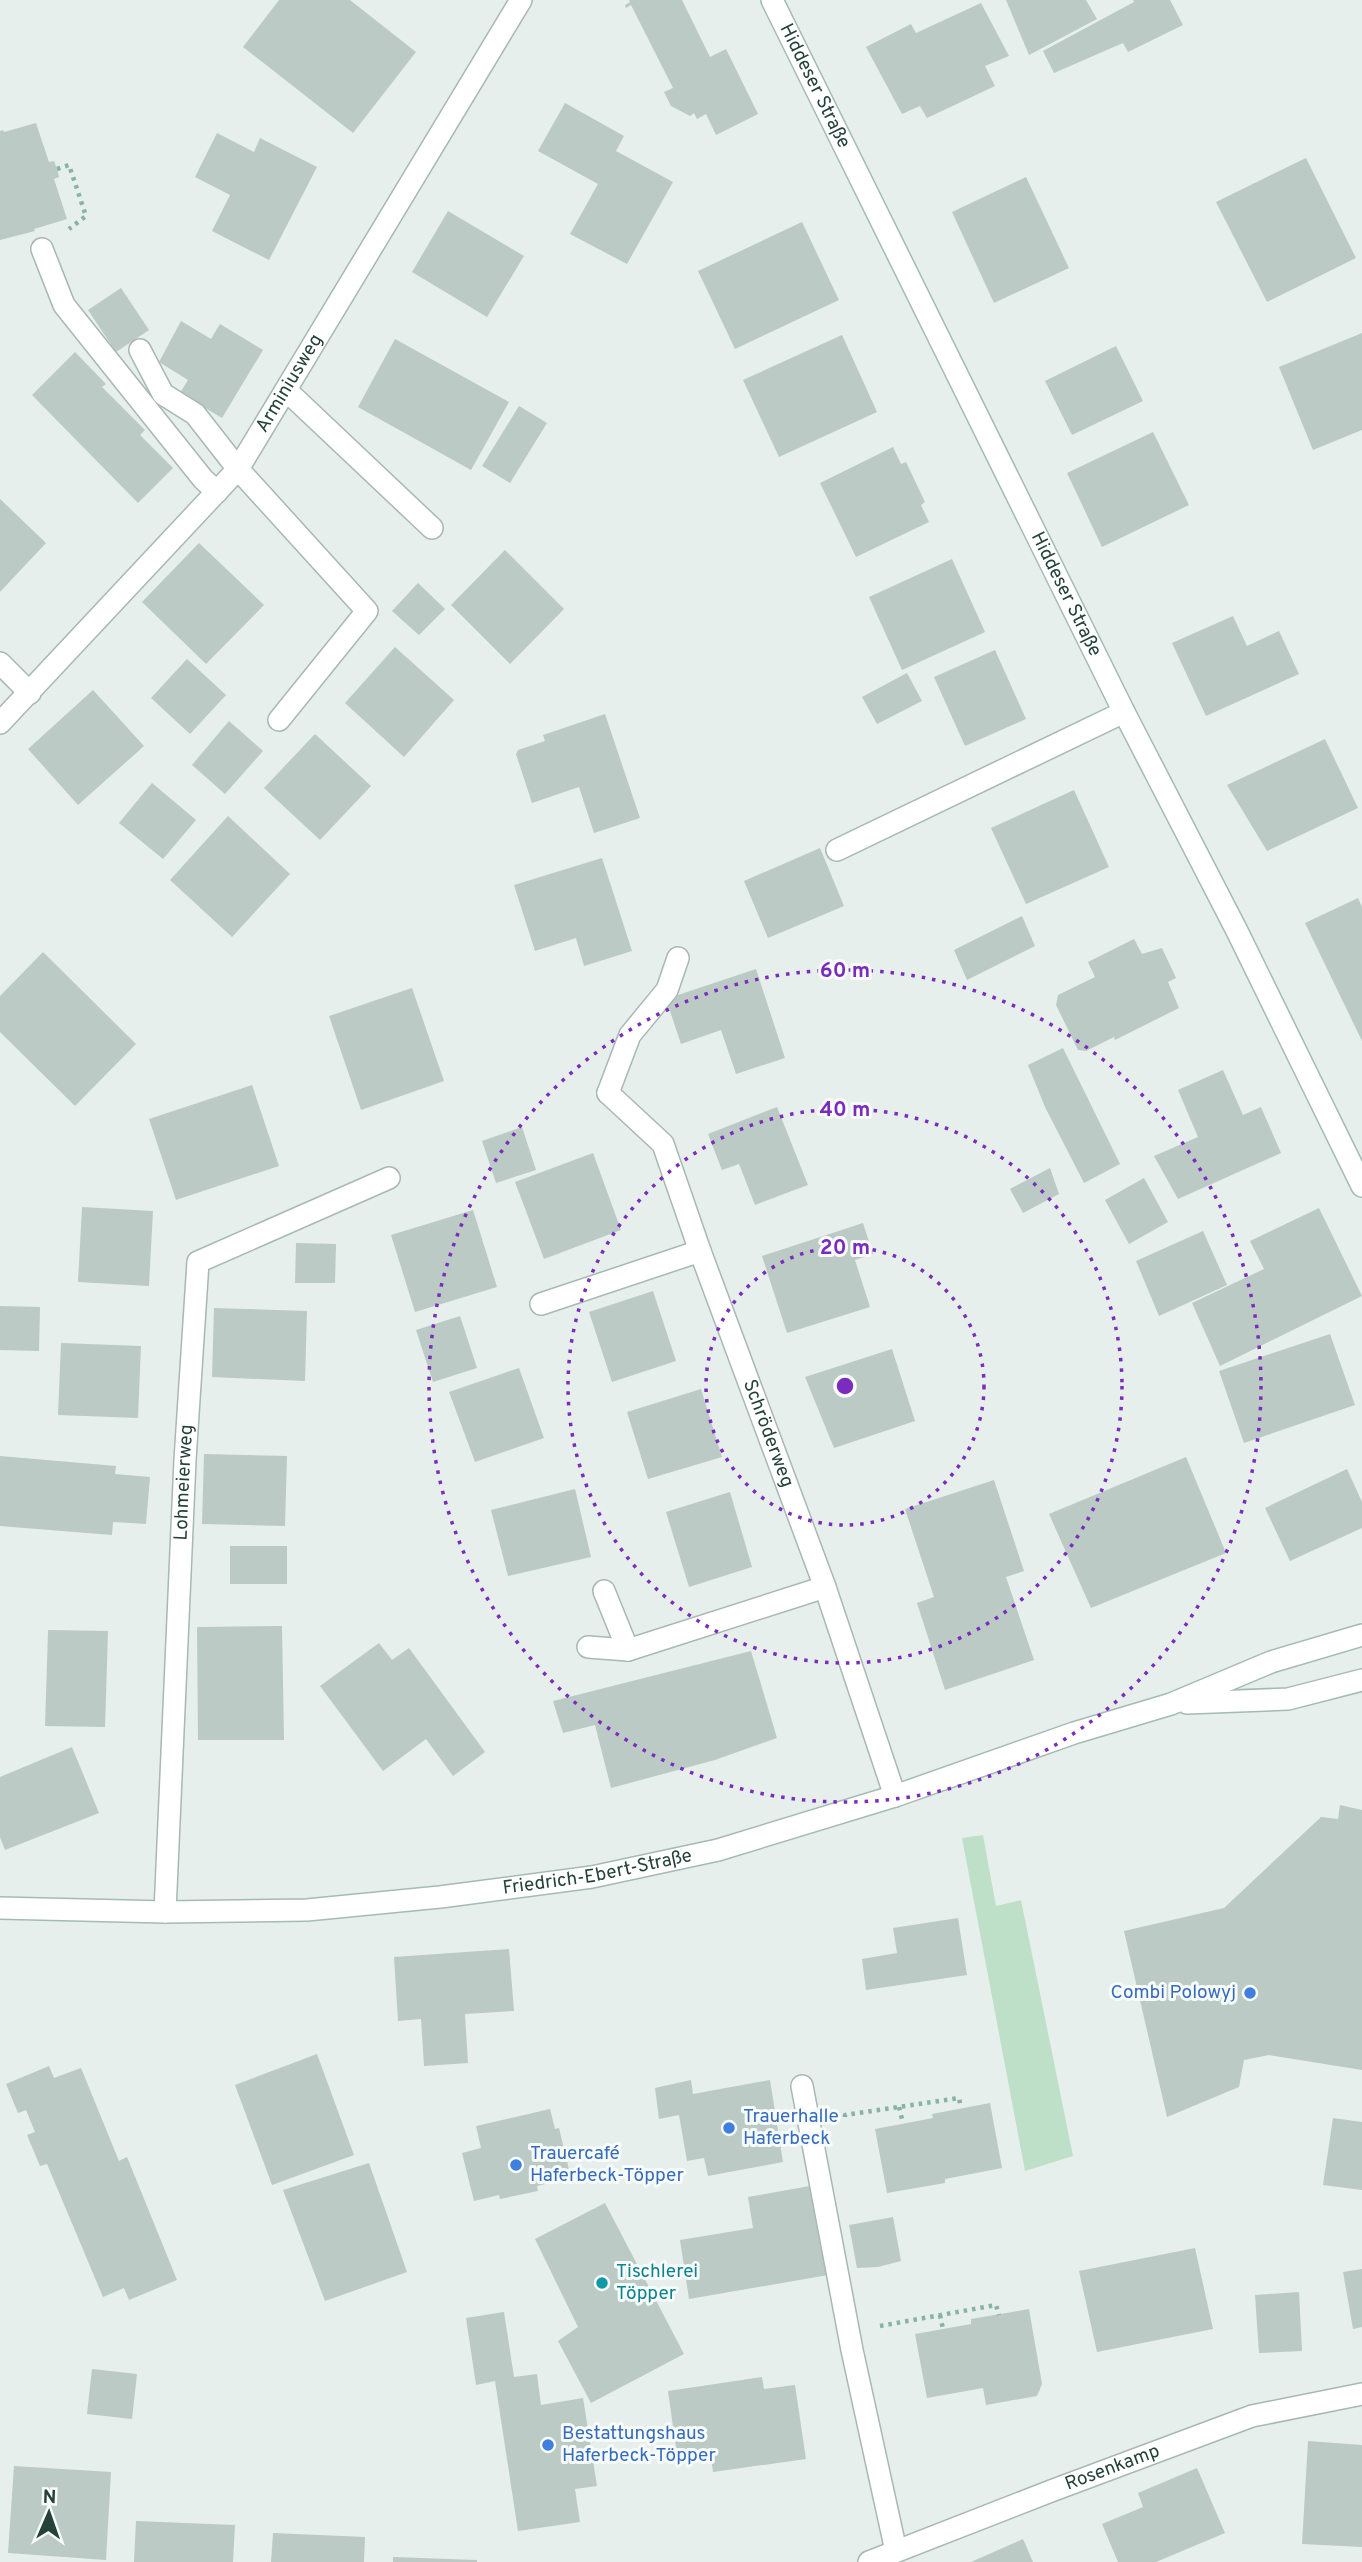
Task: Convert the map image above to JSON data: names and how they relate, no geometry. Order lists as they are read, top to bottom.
{
  "streets": {
    "street": [
      "Hiddeser Straße",
      "Arminiusweg",
      "Schröderweg",
      "Lohmeierweg",
      "Friedrich-Ebert-Straße",
      "Rosenkamp"
    ]
  },
  "crossings": [
    ["Schröderweg", "Friedrich-Ebert-Straße"],
    ["Lohmeierweg", "Friedrich-Ebert-Straße"]
  ],
  "places": [
    "Combi Polowyj",
    "Trauerhalle Haferbeck",
    "Trauercafé Haferbeck-Töpper",
    "Tischlerei Töpper",
    "Bestattungshaus Haferbeck-Töpper"
  ],
  "north": "top",
  "rings": ["60 m", "40 m", "20 m"]
}
